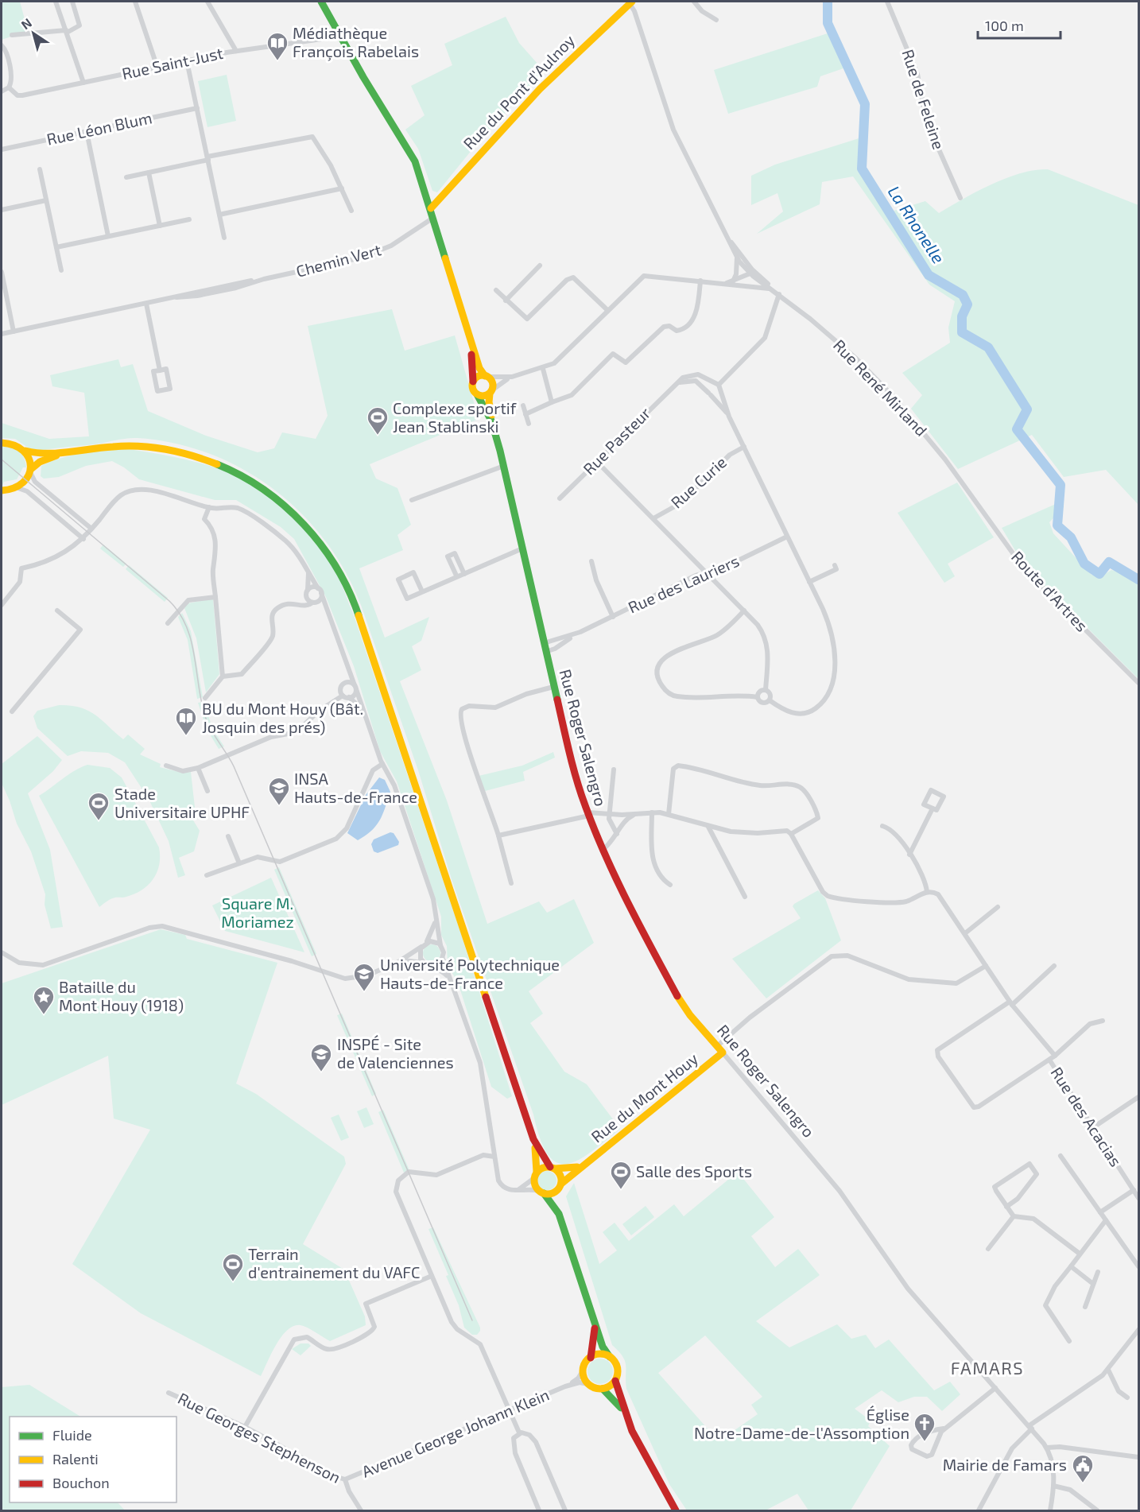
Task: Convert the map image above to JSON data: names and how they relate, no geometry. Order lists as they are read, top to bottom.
{
  "streets": {
    "street": [
      "Rue Saint-Just",
      "Rue du Pont d'Aulnoy",
      "Rue de Feleine",
      "Rue Léon Blum",
      "Chemin Vert",
      "Rue René Mirland",
      "Rue Pasteur",
      "Rue Curie",
      "Rue des Lauriers",
      "Route d'Artres",
      "Rue Roger Salengro",
      "Rue du Mont Houy",
      "Rue des Acacias",
      "Avenue George Johann Klein",
      "Rue Georges Stephenson"
    ]
  },
  "crossings": [
    ["Rue du Pont d'Aulnoy", "Rue René Mirland"],
    ["Rue René Mirland", "Route d'Artres"],
    ["Rue Curie", "Rue des Lauriers"],
    ["Rue des Lauriers", "Rue Roger Salengro"],
    ["Rue Roger Salengro", "Rue du Mont Houy"],
    ["Avenue George Johann Klein", "Rue Georges Stephenson"]
  ],
  "districts": ["FAMARS"],
  "water": ["La Rhonelle"],
  "parks": ["Square M. Moriamez"],
  "places": {
    "library": ["Médiathèque François Rabelais", "BU du Mont Houy (Bât. Josquin des prés)"],
    "sports": [
      "Complexe sportif Jean Stablinski",
      "Stade Universitaire UPHF",
      "Salle des Sports",
      "Terrain d'entrainement du VAFC"
    ],
    "school or university": ["INSA Hauts-de-France", "Université Polytechnique Hauts-de-France", "INSPÉ - Site de Valenciennes"],
    "place": ["Bataille du Mont Houy (1918)"],
    "church": ["Église Notre-Dame-de-l'Assomption"],
    "public building": ["Mairie de Famars"]
  },
  "legend": ["Fluide", "Ralenti", "Bouchon"],
  "scale_bar": "100 m",
  "north": "top left"
}
